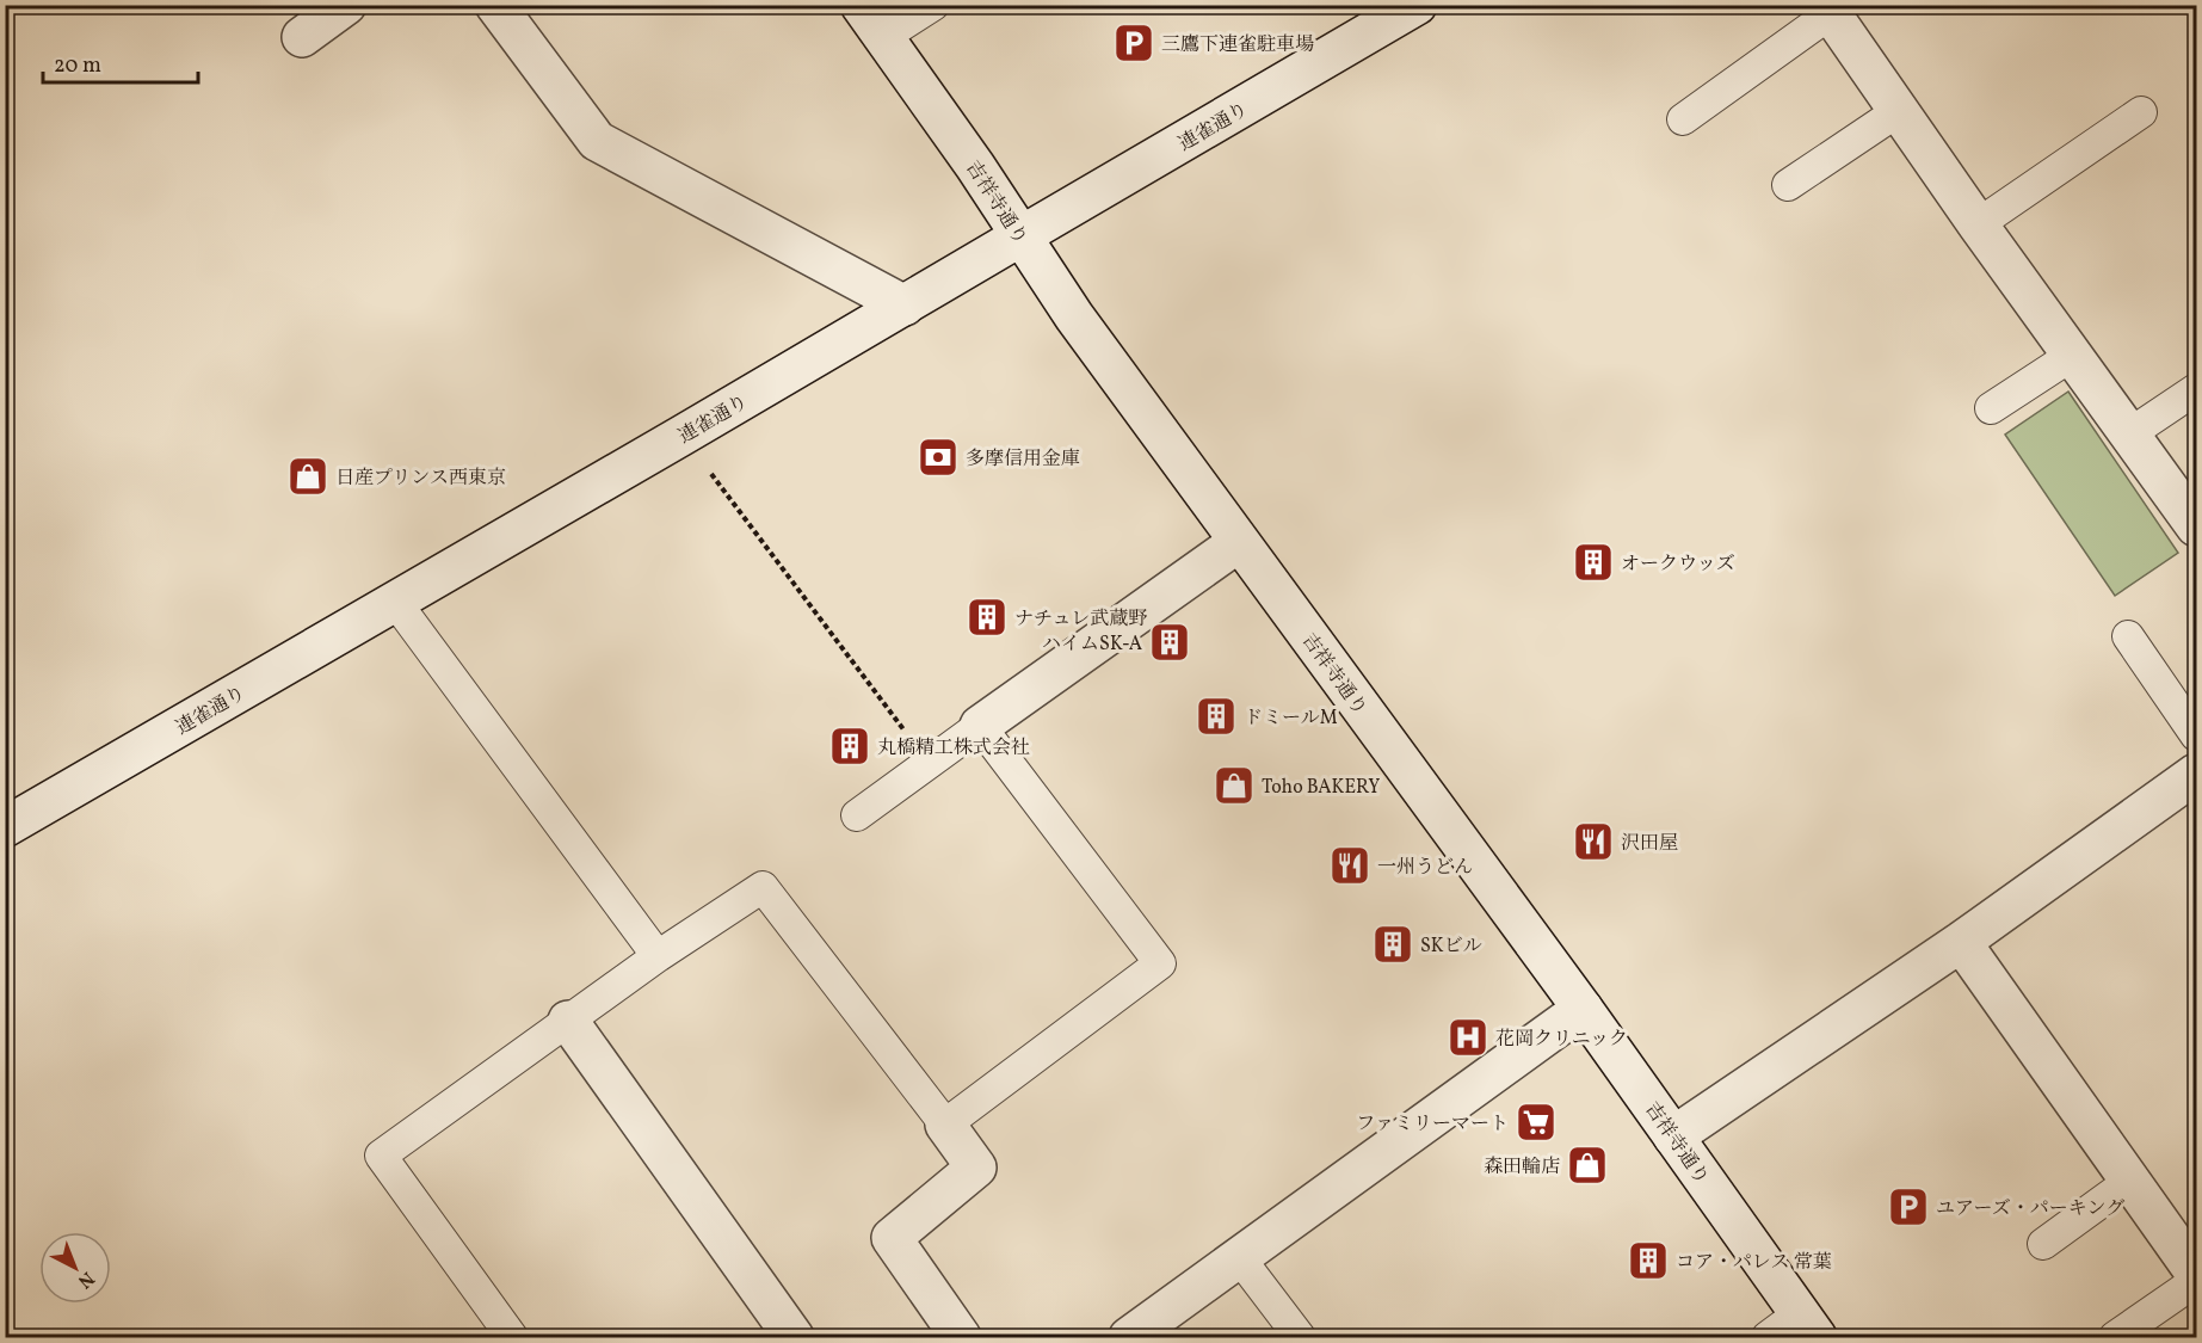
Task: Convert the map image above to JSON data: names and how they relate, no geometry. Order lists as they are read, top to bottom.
{
  "streets": {
    "street": ["連雀通り", "吉祥寺通り"]
  },
  "crossings": [
    ["連雀通り", "吉祥寺通り"]
  ],
  "places": {
    "parking": ["三鷹下連雀駐車場", "ユアーズ・パーキング"],
    "bank": ["多摩信用金庫"],
    "shop": ["日産プリンス西東京", "Toho BAKERY", "森田輪店"],
    "building": [
      "オークウッズ",
      "ナチュレ武蔵野",
      "ハイムSK-A",
      "ドミールM",
      "丸橋精工株式会社",
      "SKビル",
      "コア・パレス 常葉"
    ],
    "restaurant": ["沢田屋", "一州うどん"],
    "hospital": ["花岡クリニック"],
    "supermarket": ["ファミリーマート"]
  },
  "scale_bar": "20 m",
  "north": "bottom right"
}
